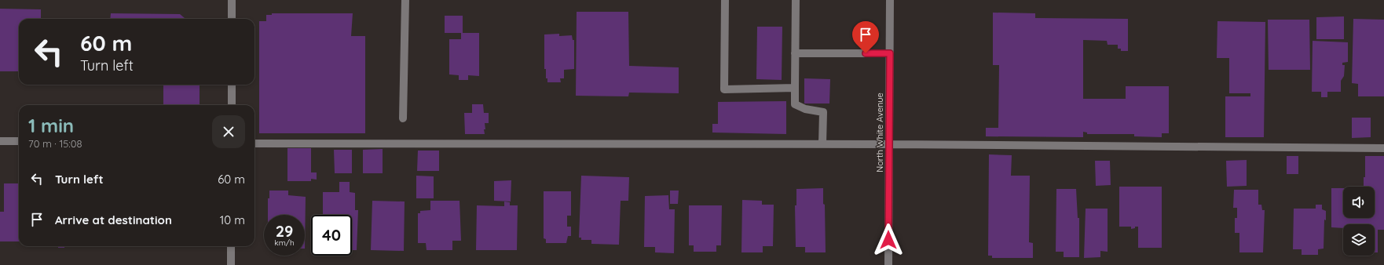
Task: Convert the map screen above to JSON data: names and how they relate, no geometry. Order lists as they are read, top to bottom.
{
  "streets": {
    "street": ["North White Avenue"]
  },
  "page": {
    "turn": ["60 m", "Turn left"],
    "heading": ["1 min", "70 m · 15:08"],
    "list": [
      {
        "name": "Turn left",
        "value": "60 m"
      },
      {
        "name": "Arrive at destination",
        "value": "10 m"
      }
    ],
    "speed": "29 km/h",
    "limit": "40"
  }
}
